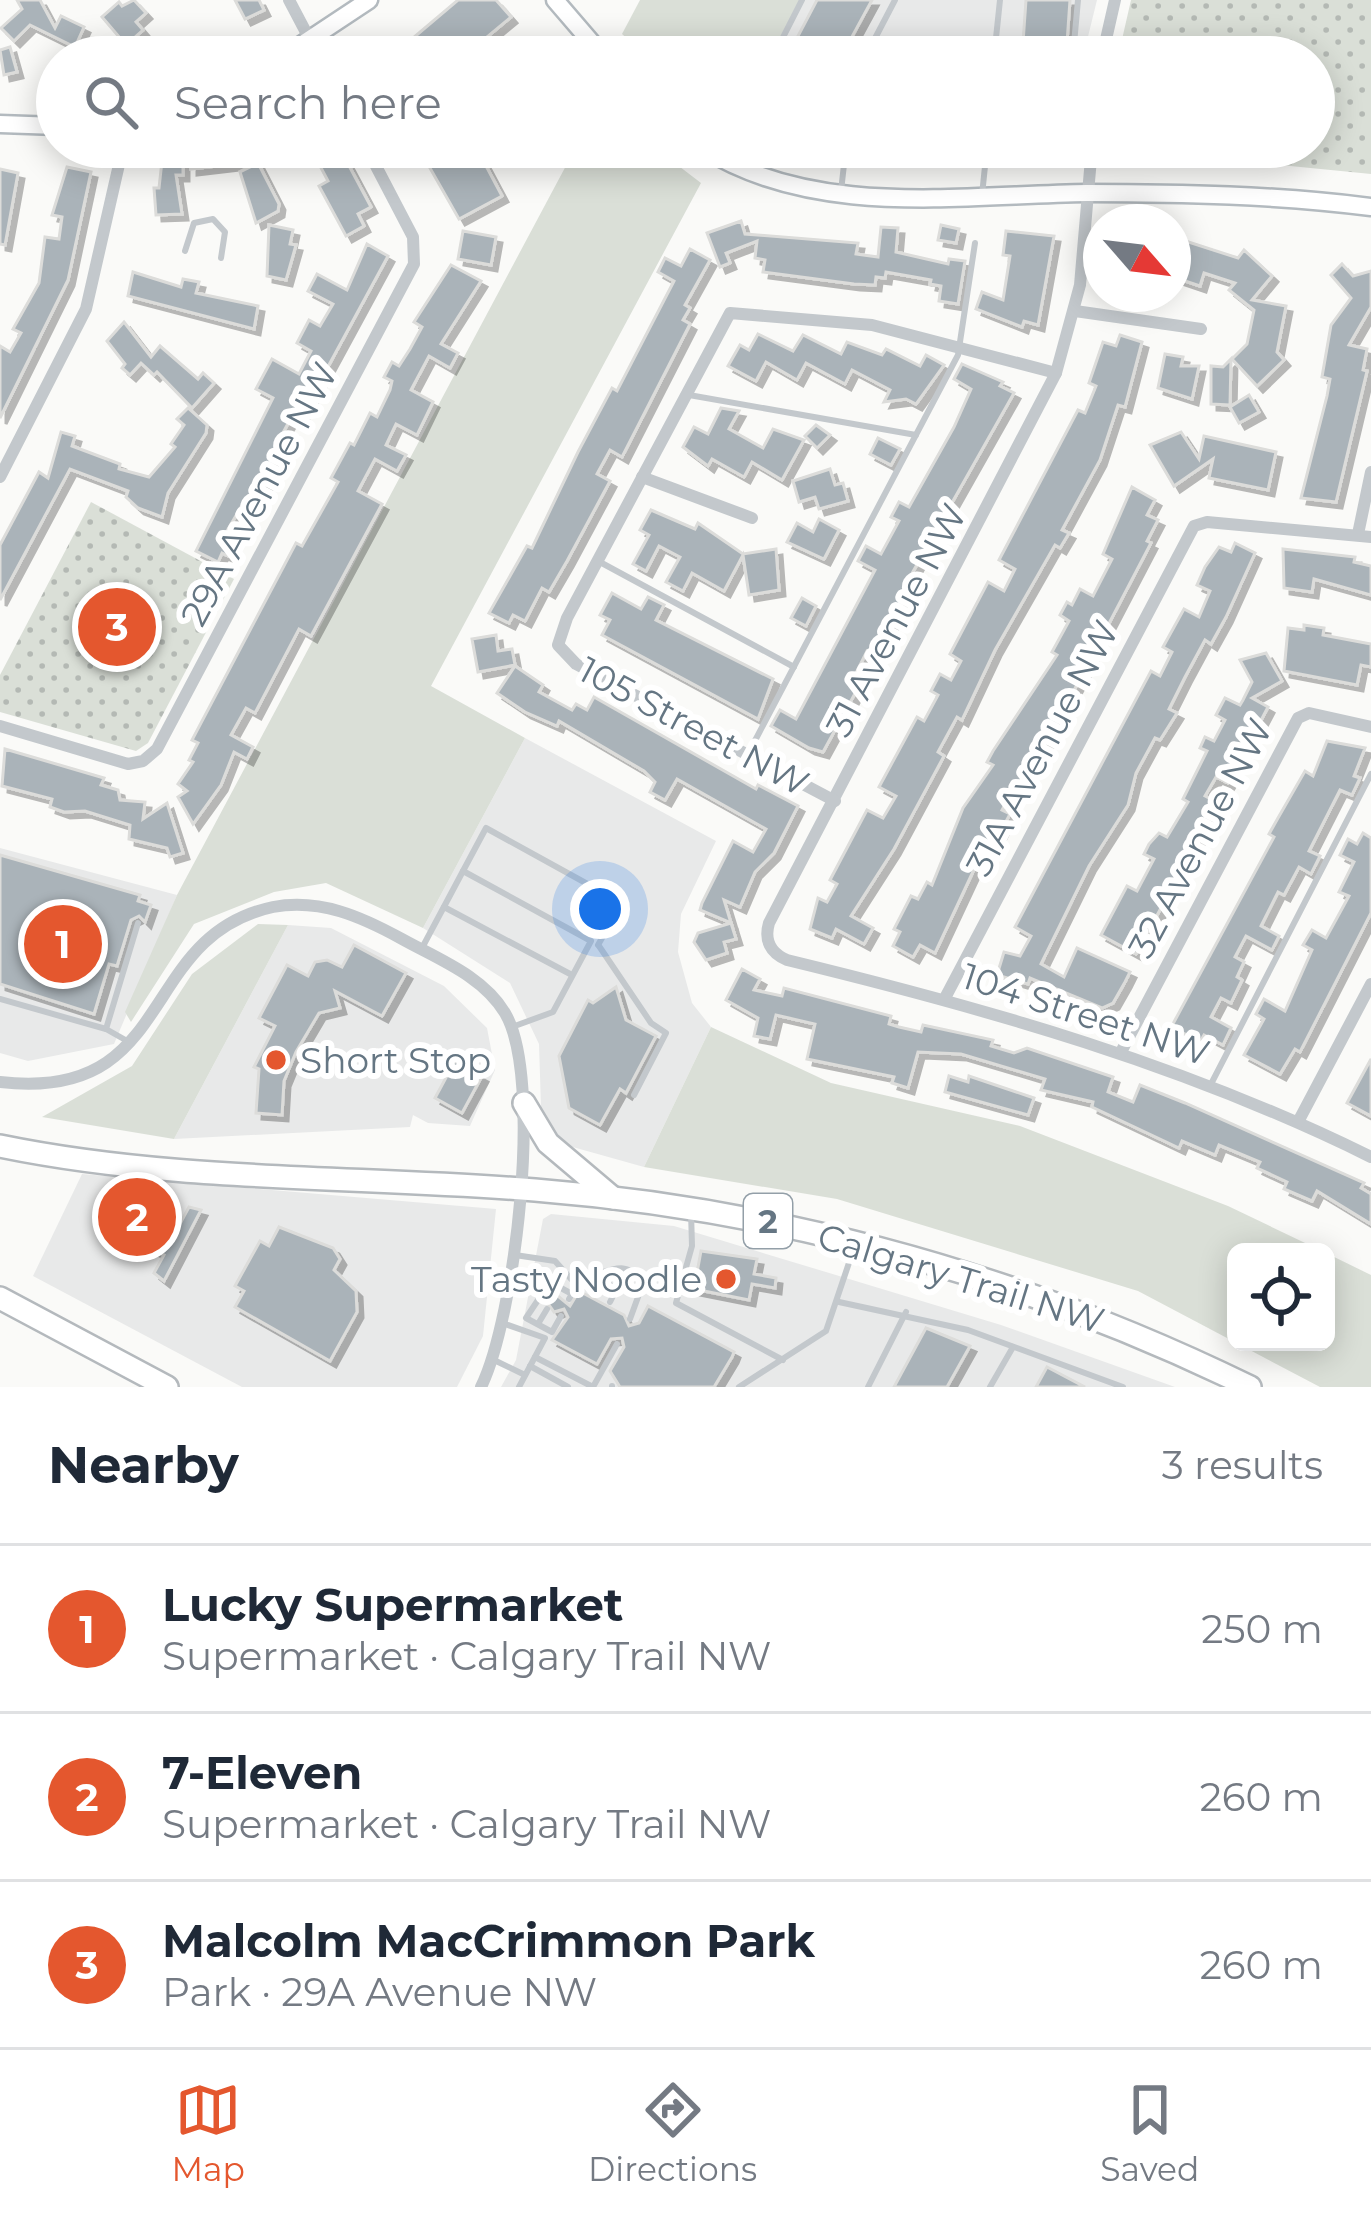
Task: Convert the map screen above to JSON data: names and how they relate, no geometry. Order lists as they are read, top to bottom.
{
  "streets": {
    "highway": ["2", "Calgary Trail NW"],
    "street": [
      "29A Avenue NW",
      "31 Avenue NW",
      "105 Street NW",
      "31A Avenue NW",
      "32 Avenue NW",
      "104 Street NW"
    ]
  },
  "crossings": [
    ["31 Avenue NW", "105 Street NW"],
    ["31 Avenue NW", "104 Street NW"],
    ["31A Avenue NW", "104 Street NW"],
    ["32 Avenue NW", "104 Street NW"]
  ],
  "places": ["Short Stop", "Tasty Noodle"],
  "north": "bottom right",
  "page": {
    "search": "Search here",
    "pins": ["3", "1", "2"],
    "heading": ["Nearby", "3 results"],
    "list": [
      {
        "mark": "1",
        "name": "Lucky Supermarket",
        "note": "Supermarket · Calgary Trail NW",
        "value": "250 m"
      },
      {
        "mark": "2",
        "name": "7-Eleven",
        "note": "Supermarket · Calgary Trail NW",
        "value": "260 m"
      },
      {
        "mark": "3",
        "name": "Malcolm MacCrimmon Park",
        "note": "Park · 29A Avenue NW",
        "value": "260 m"
      }
    ],
    "nav": ["Map", "Directions", "Saved"]
  }
}
